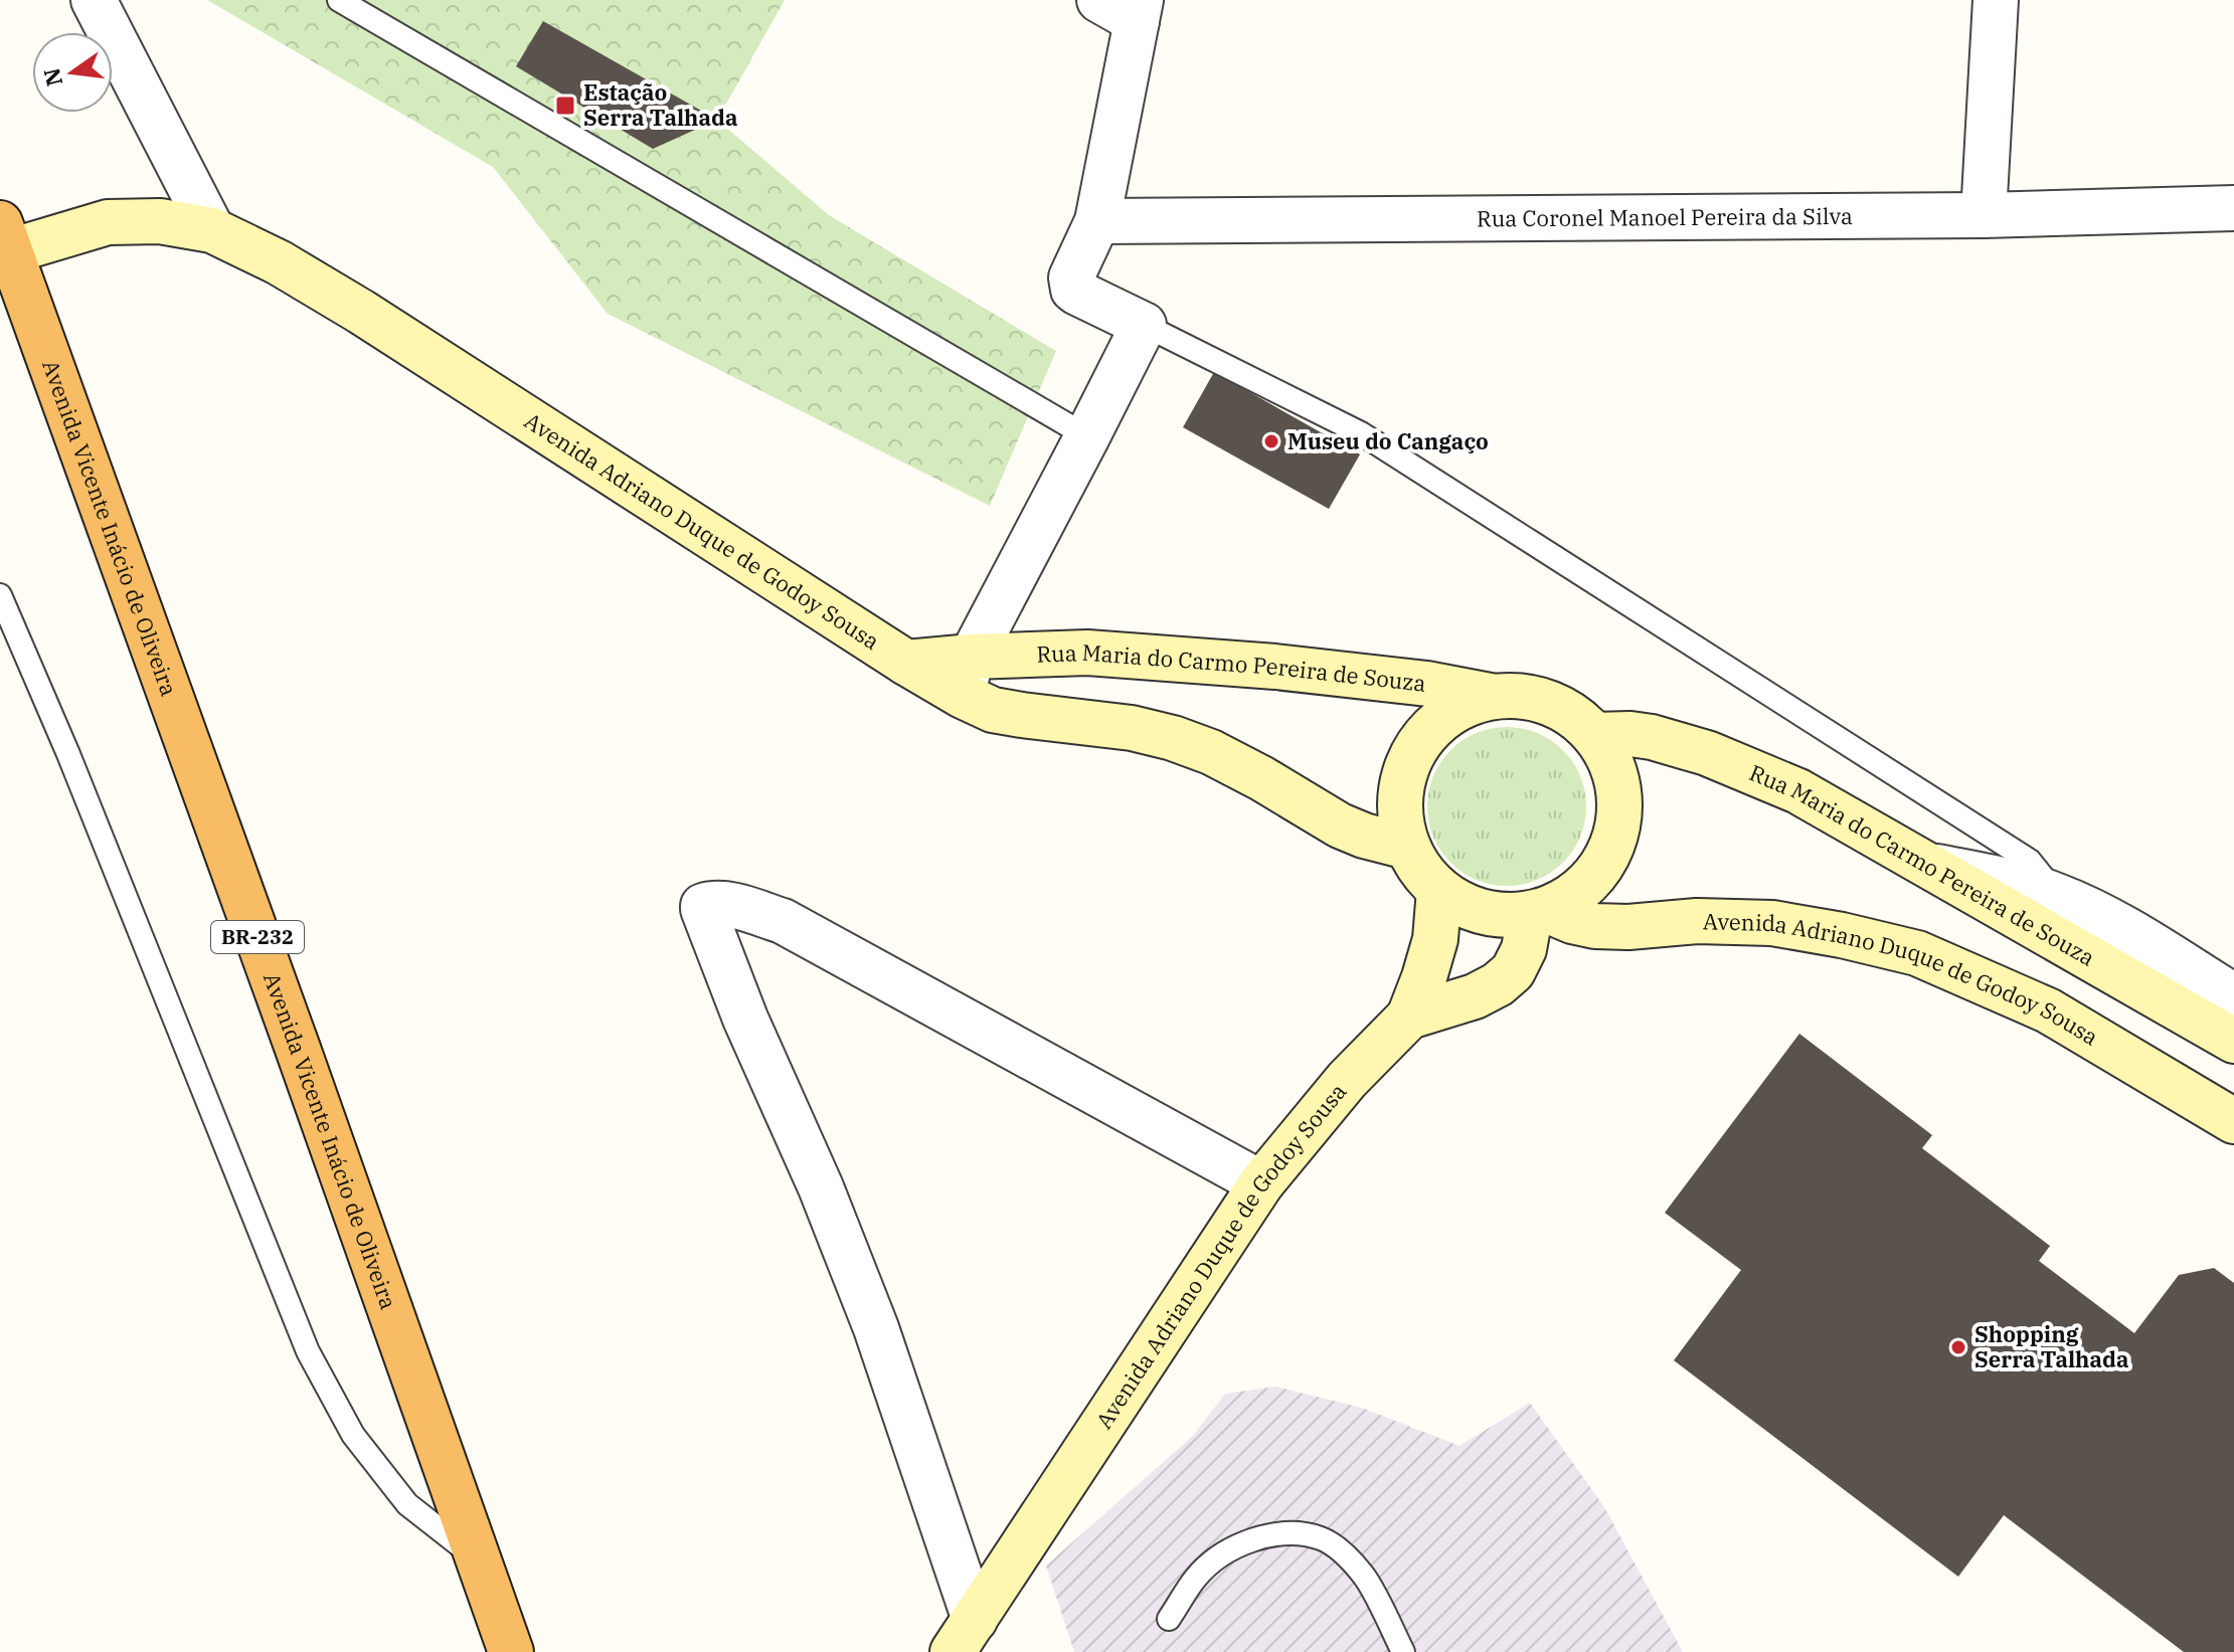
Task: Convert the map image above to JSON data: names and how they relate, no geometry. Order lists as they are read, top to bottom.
{
  "streets": {
    "highway": ["Avenida Vicente Inácio de Oliveira", "BR-232"],
    "main road": ["Avenida Adriano Duque de Godoy Sousa", "Rua Maria do Carmo Pereira de Souza"],
    "street": ["Rua Coronel Manoel Pereira da Silva"]
  },
  "crossings": [
    ["Avenida Vicente Inácio de Oliveira", "Avenida Adriano Duque de Godoy Sousa"],
    ["Avenida Adriano Duque de Godoy Sousa", "Rua Maria do Carmo Pereira de Souza"]
  ],
  "places": {
    "transit": ["Estação Serra Talhada"],
    "other": ["Museu do Cangaço", "Shopping Serra Talhada"]
  },
  "north": "left"
}
